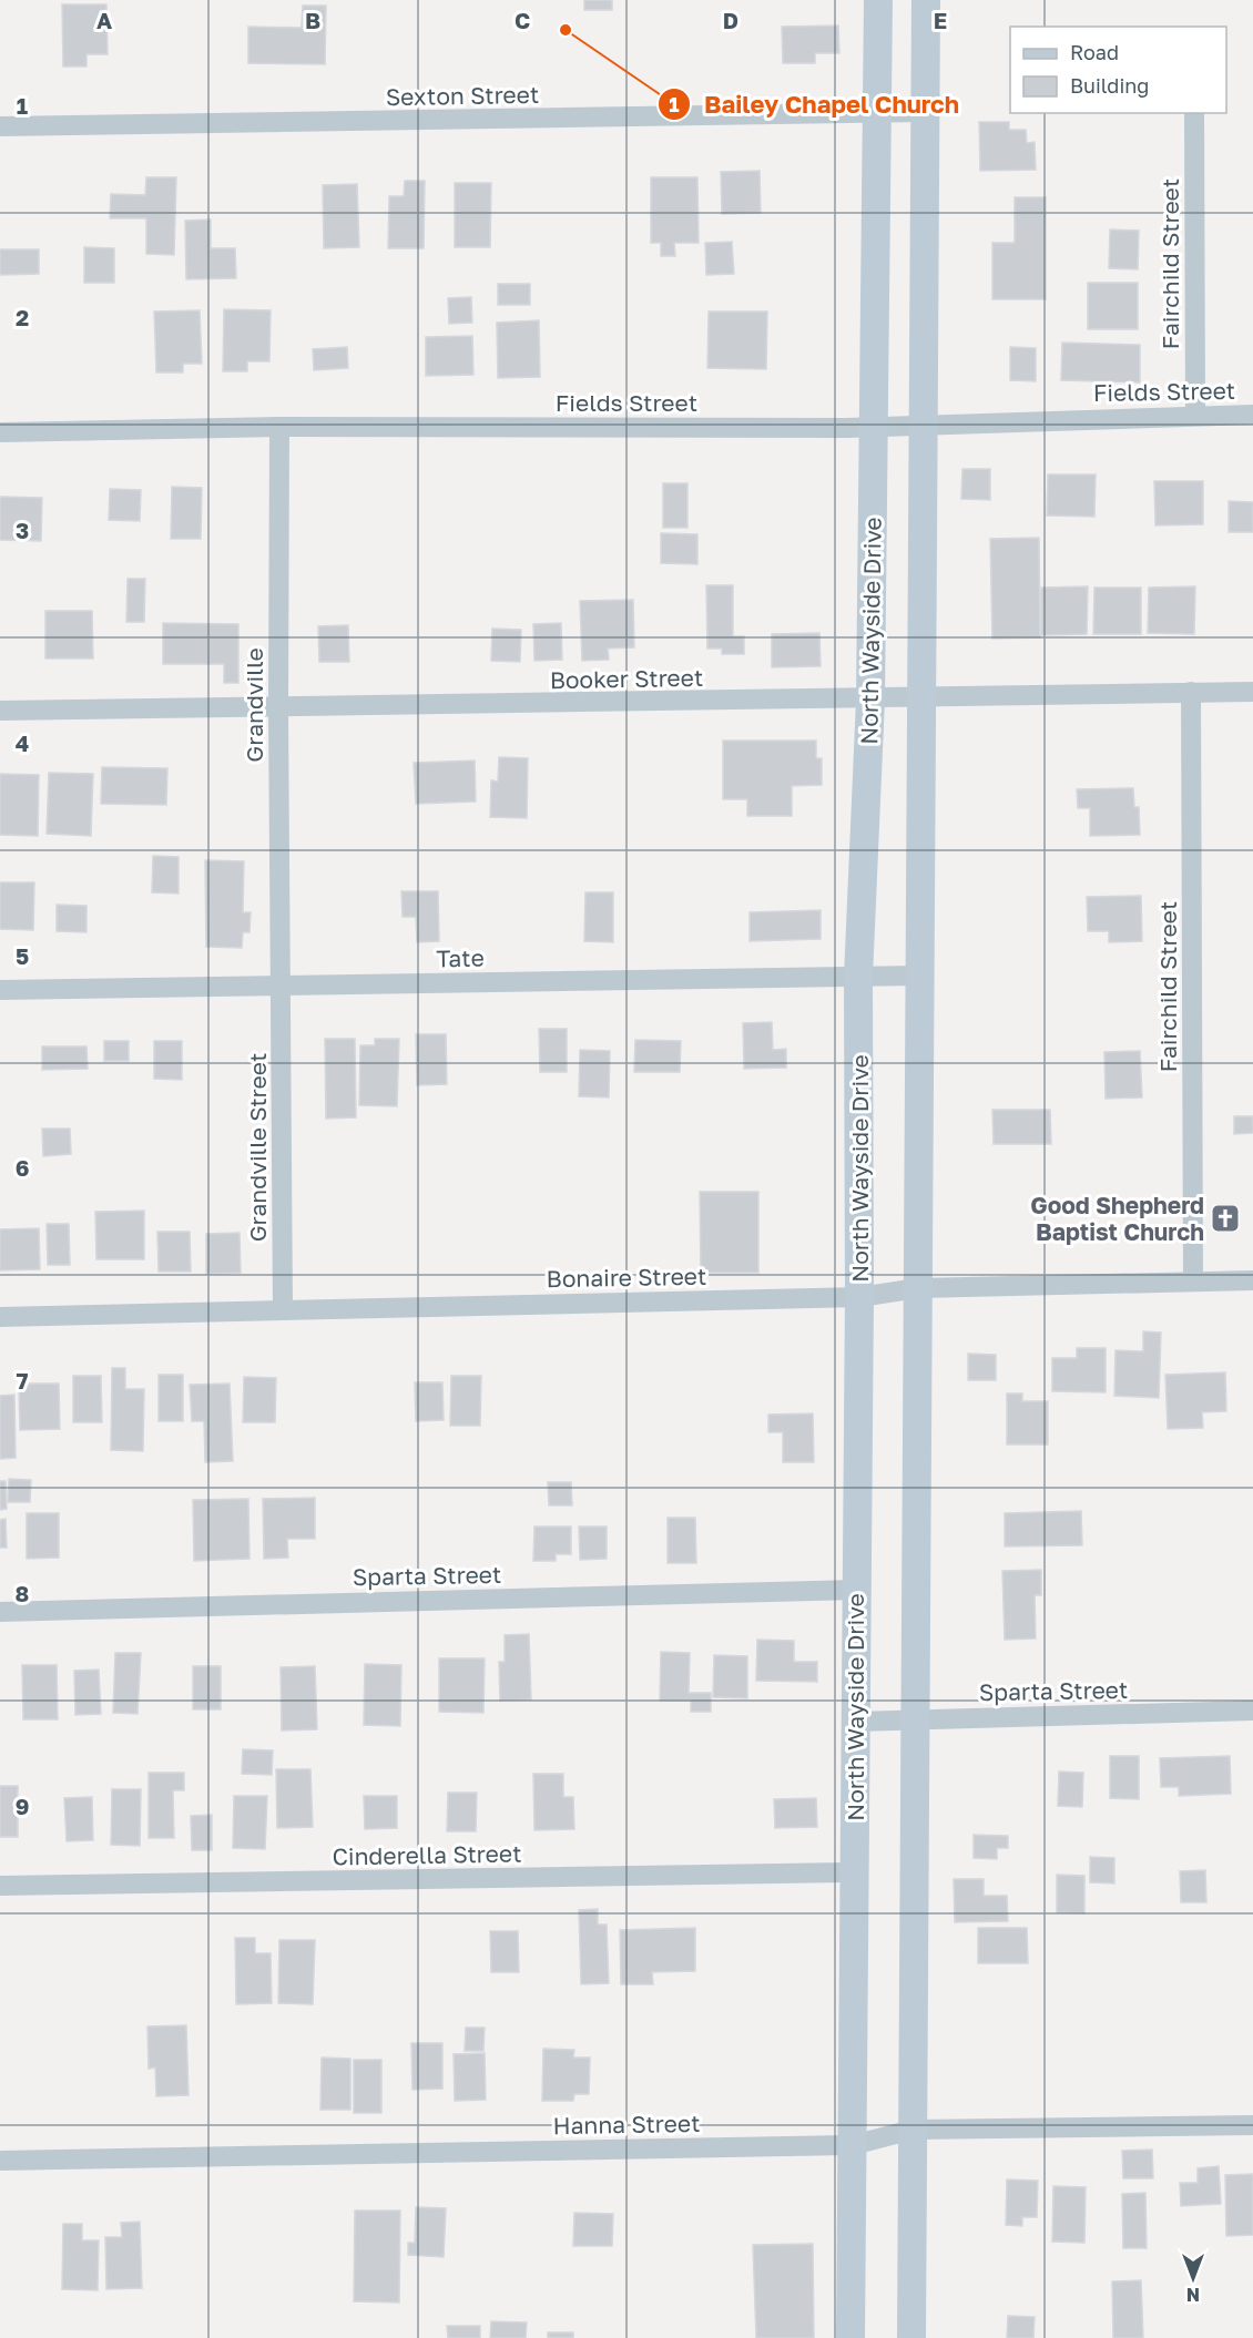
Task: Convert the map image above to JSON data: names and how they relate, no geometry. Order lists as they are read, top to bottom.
{
  "streets": {
    "main road": ["North Wayside Drive"],
    "street": [
      "Sexton Street",
      "Fairchild Street",
      "Fields Street",
      "Booker Street",
      "Grandville",
      "Tate",
      "Grandville Street",
      "Bonaire Street",
      "Sparta Street",
      "Cinderella Street",
      "Hanna Street"
    ]
  },
  "crossings": [
    ["Sexton Street", "North Wayside Drive"],
    ["Fairchild Street", "Fields Street"],
    ["Fairchild Street", "Booker Street"],
    ["Fairchild Street", "Bonaire Street"],
    ["Fields Street", "North Wayside Drive"],
    ["Fields Street", "Grandville"],
    ["North Wayside Drive", "Booker Street"],
    ["North Wayside Drive", "Tate"],
    ["North Wayside Drive", "Bonaire Street"],
    ["North Wayside Drive", "Sparta Street"],
    ["North Wayside Drive", "Cinderella Street"],
    ["North Wayside Drive", "Hanna Street"],
    ["Booker Street", "Grandville"],
    ["Grandville", "Tate"],
    ["Grandville", "Grandville Street"],
    ["Tate", "Grandville Street"],
    ["Grandville Street", "Bonaire Street"]
  ],
  "places": {
    "other": ["Bailey Chapel Church"],
    "church": ["Good Shepherd Baptist Church"]
  },
  "legend": ["Road", "Building"],
  "north": "bottom",
  "grid": {
    "columns": [
      "A",
      "B",
      "C",
      "D",
      "E"
    ],
    "rows": [
      "1",
      "2",
      "3",
      "4",
      "5",
      "6",
      "7",
      "8",
      "9"
    ]
  }
}
